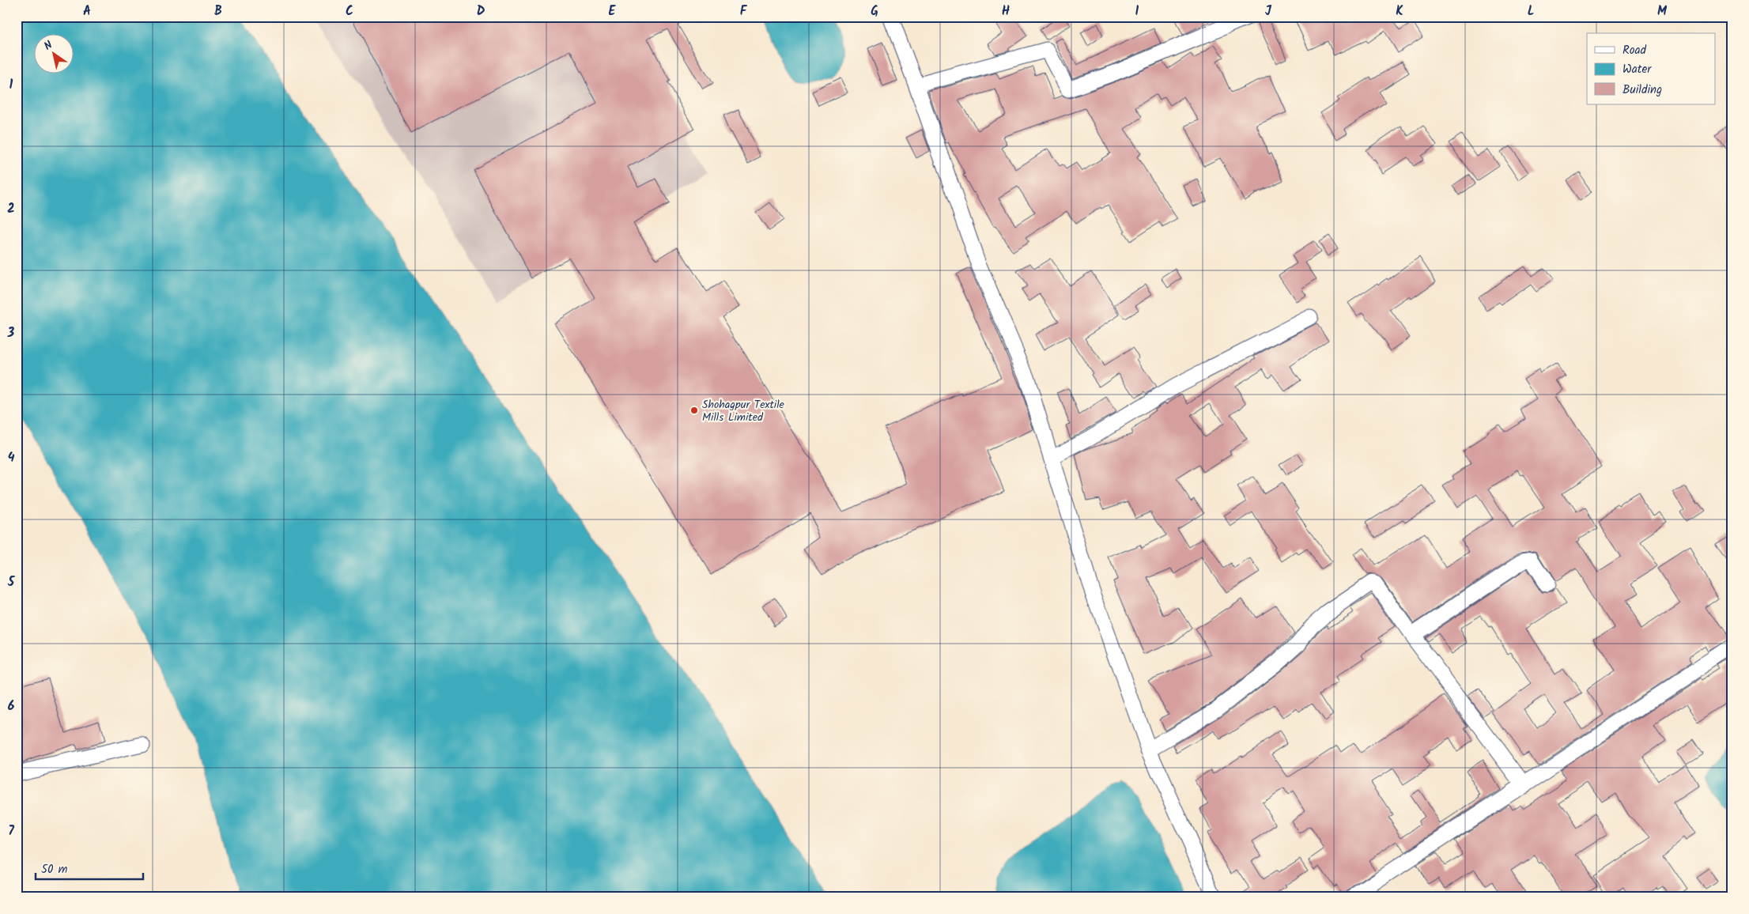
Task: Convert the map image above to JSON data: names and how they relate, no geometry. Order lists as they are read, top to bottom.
{
  "places": ["Shohagpur Textile Mills Limited"],
  "legend": ["Road", "Water", "Building"],
  "scale_bar": "50 m",
  "north": "top left",
  "grid": {
    "columns": [
      "A",
      "B",
      "C",
      "D",
      "E",
      "F",
      "G",
      "H",
      "I",
      "J",
      "K",
      "L",
      "M"
    ],
    "rows": [
      "1",
      "2",
      "3",
      "4",
      "5",
      "6",
      "7"
    ]
  }
}
